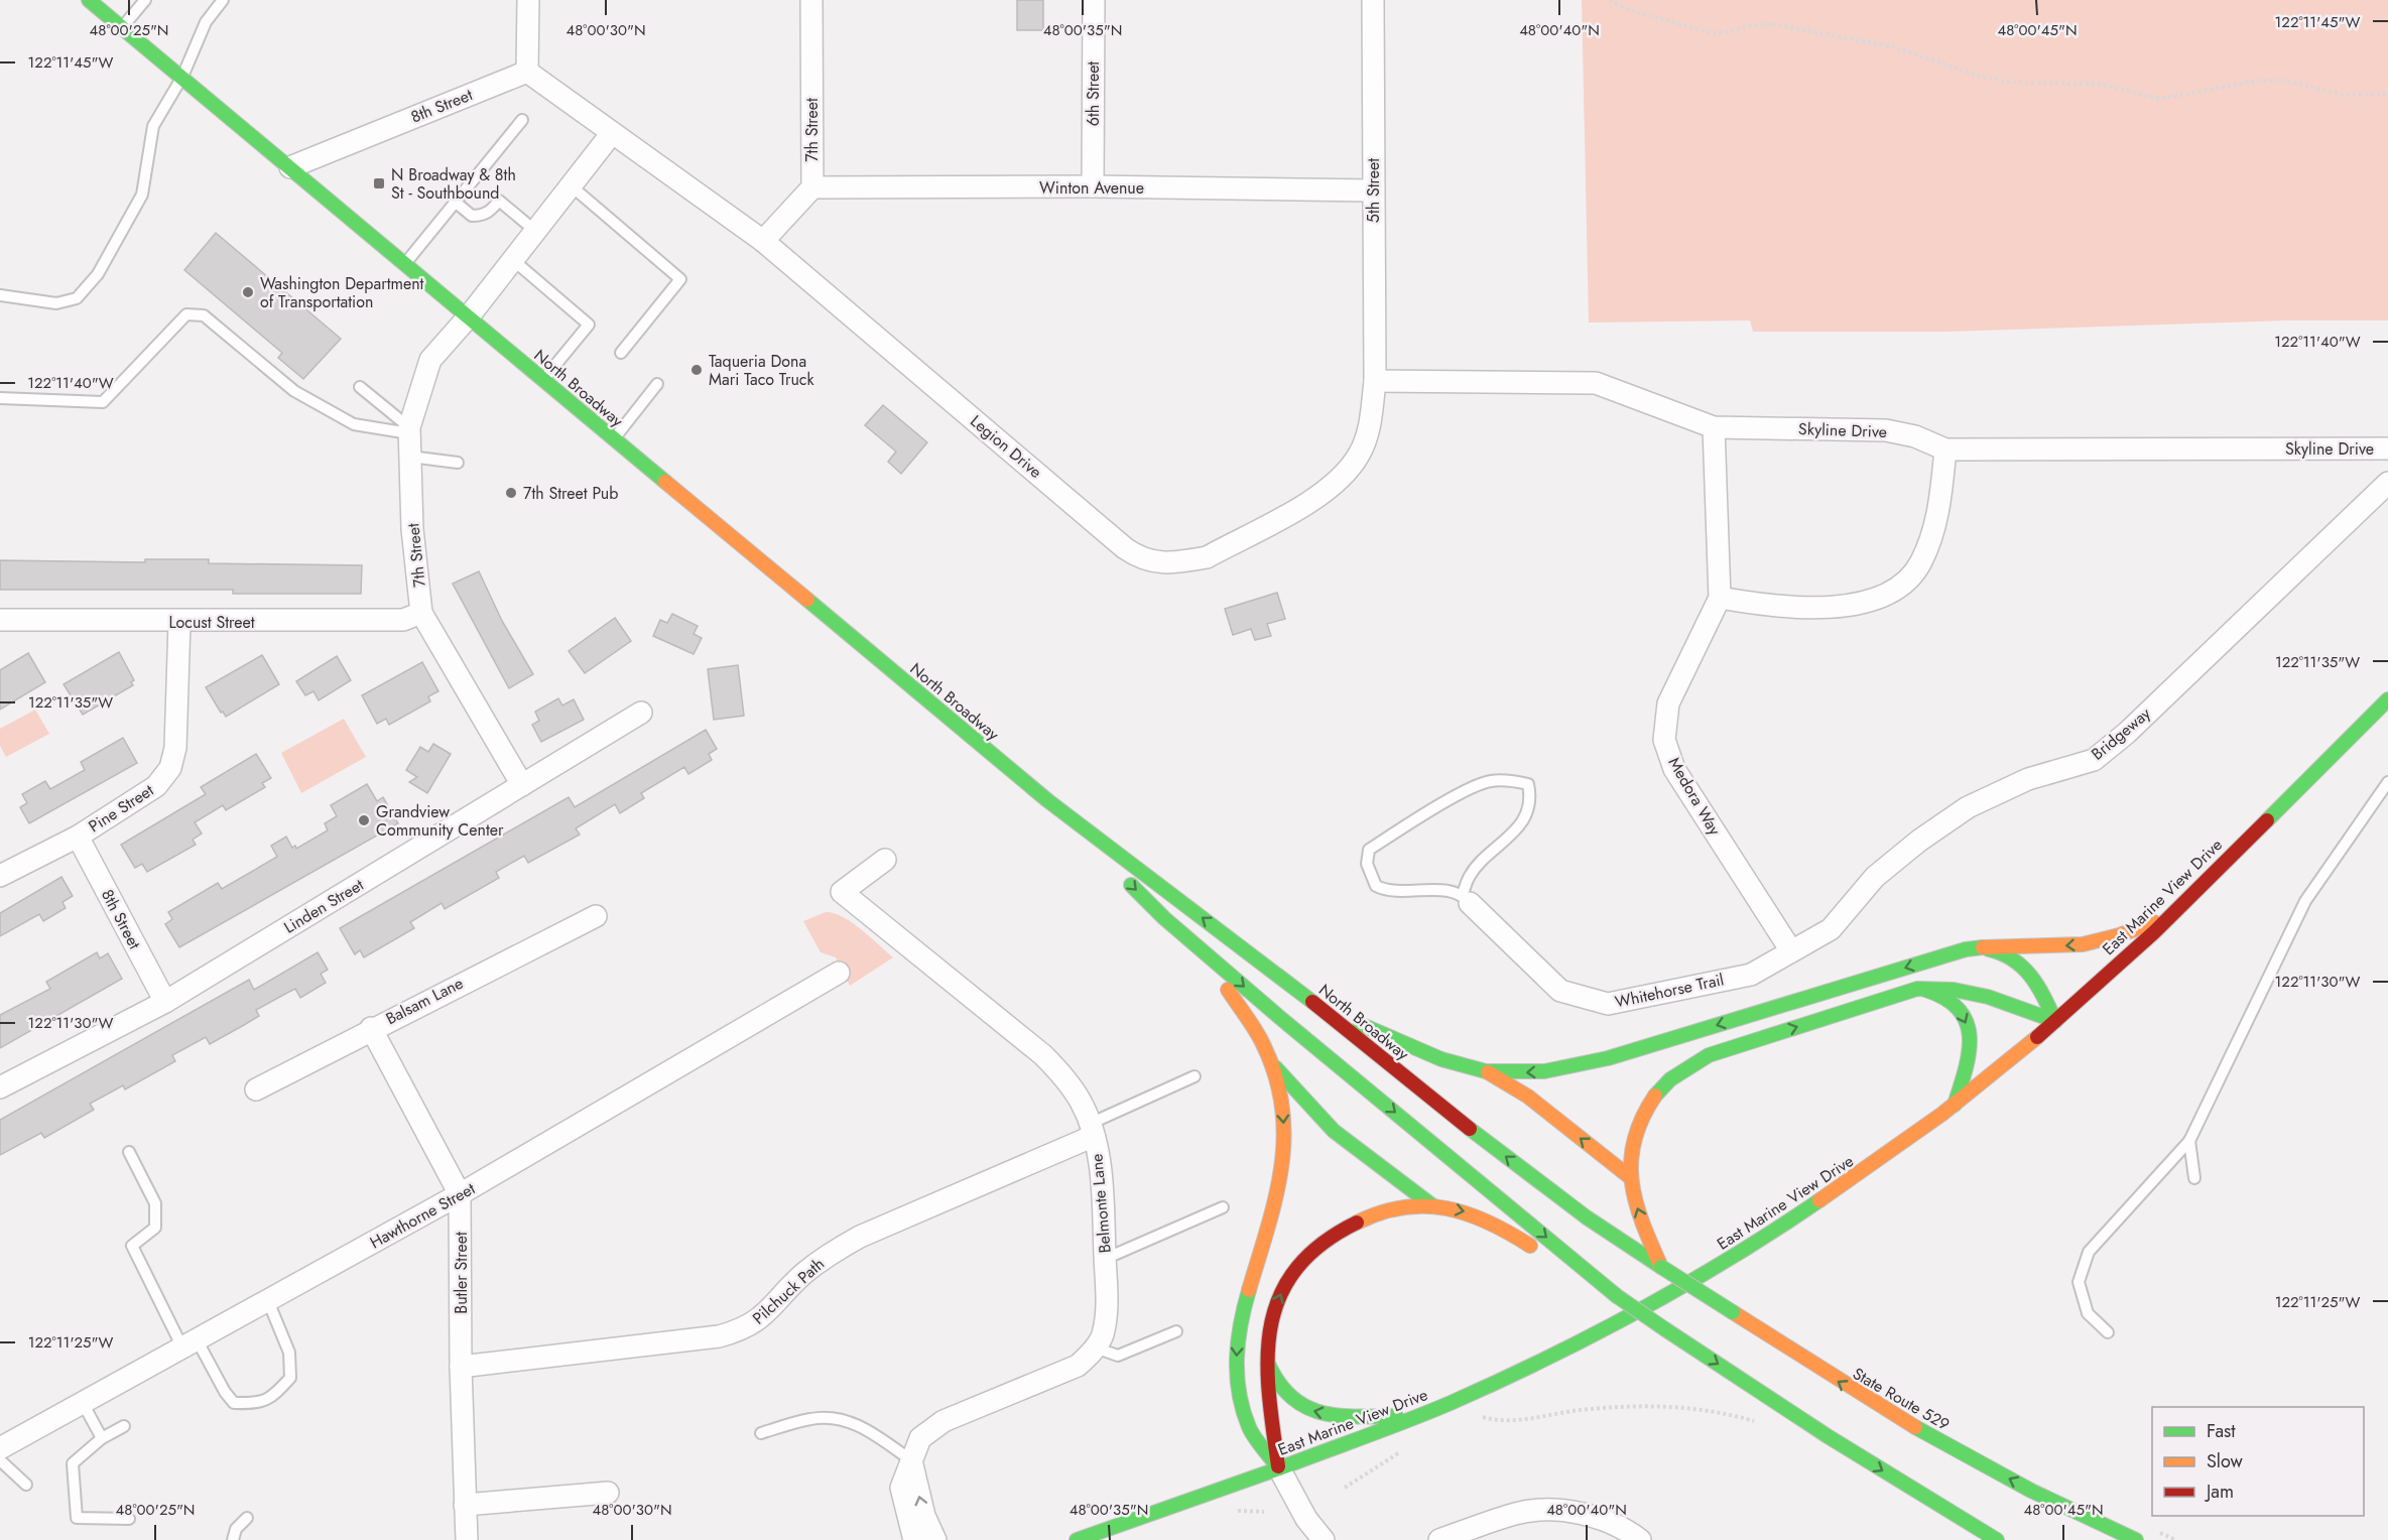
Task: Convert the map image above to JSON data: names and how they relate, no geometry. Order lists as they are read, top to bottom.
{
  "streets": {
    "main road": ["North Broadway", "East Marine View Drive", "State Route 529"],
    "street": [
      "6th Street",
      "8th Street",
      "7th Street",
      "Winton Avenue",
      "5th Street",
      "Skyline Drive",
      "Legion Drive",
      "Locust Street",
      "Bridgeway",
      "Medora Way",
      "Pine Street",
      "Linden Street",
      "Whitehorse Trail",
      "Balsam Lane",
      "Belmonte Lane",
      "Hawthorne Street",
      "Butler Street",
      "Pilchuck Path"
    ]
  },
  "crossings": [
    ["6th Street", "Winton Avenue"],
    ["8th Street", "North Broadway"],
    ["8th Street", "Legion Drive"],
    ["8th Street", "Pine Street"],
    ["8th Street", "Linden Street"],
    ["7th Street", "Winton Avenue"],
    ["7th Street", "North Broadway"],
    ["7th Street", "Locust Street"],
    ["7th Street", "Linden Street"],
    ["Winton Avenue", "5th Street"],
    ["5th Street", "Skyline Drive"],
    ["5th Street", "Legion Drive"],
    ["North Broadway", "State Route 529"],
    ["Skyline Drive", "Legion Drive"],
    ["Skyline Drive", "Medora Way"],
    ["Locust Street", "Pine Street"],
    ["Bridgeway", "Medora Way"],
    ["Bridgeway", "Whitehorse Trail"],
    ["Medora Way", "Whitehorse Trail"],
    ["Balsam Lane", "Butler Street"],
    ["Belmonte Lane", "Pilchuck Path"],
    ["Hawthorne Street", "Butler Street"],
    ["Butler Street", "Pilchuck Path"]
  ],
  "places": {
    "transit": ["N Broadway & 8th St - Southbound"],
    "other": [
      "Washington Department of Transportation",
      "Taqueria Dona Mari Taco Truck",
      "7th Street Pub",
      "Grandview Community Center"
    ]
  },
  "legend": ["Fast", "Slow", "Jam"],
  "coordinates": [
    "122°11'45\"W",
    "48°00'25\"N",
    "48°00'30\"N",
    "48°00'35\"N",
    "48°00'40\"N",
    "48°00'45\"N",
    "122°11'40\"W",
    "122°11'35\"W",
    "122°11'30\"W",
    "122°11'25\"W"
  ]
}
